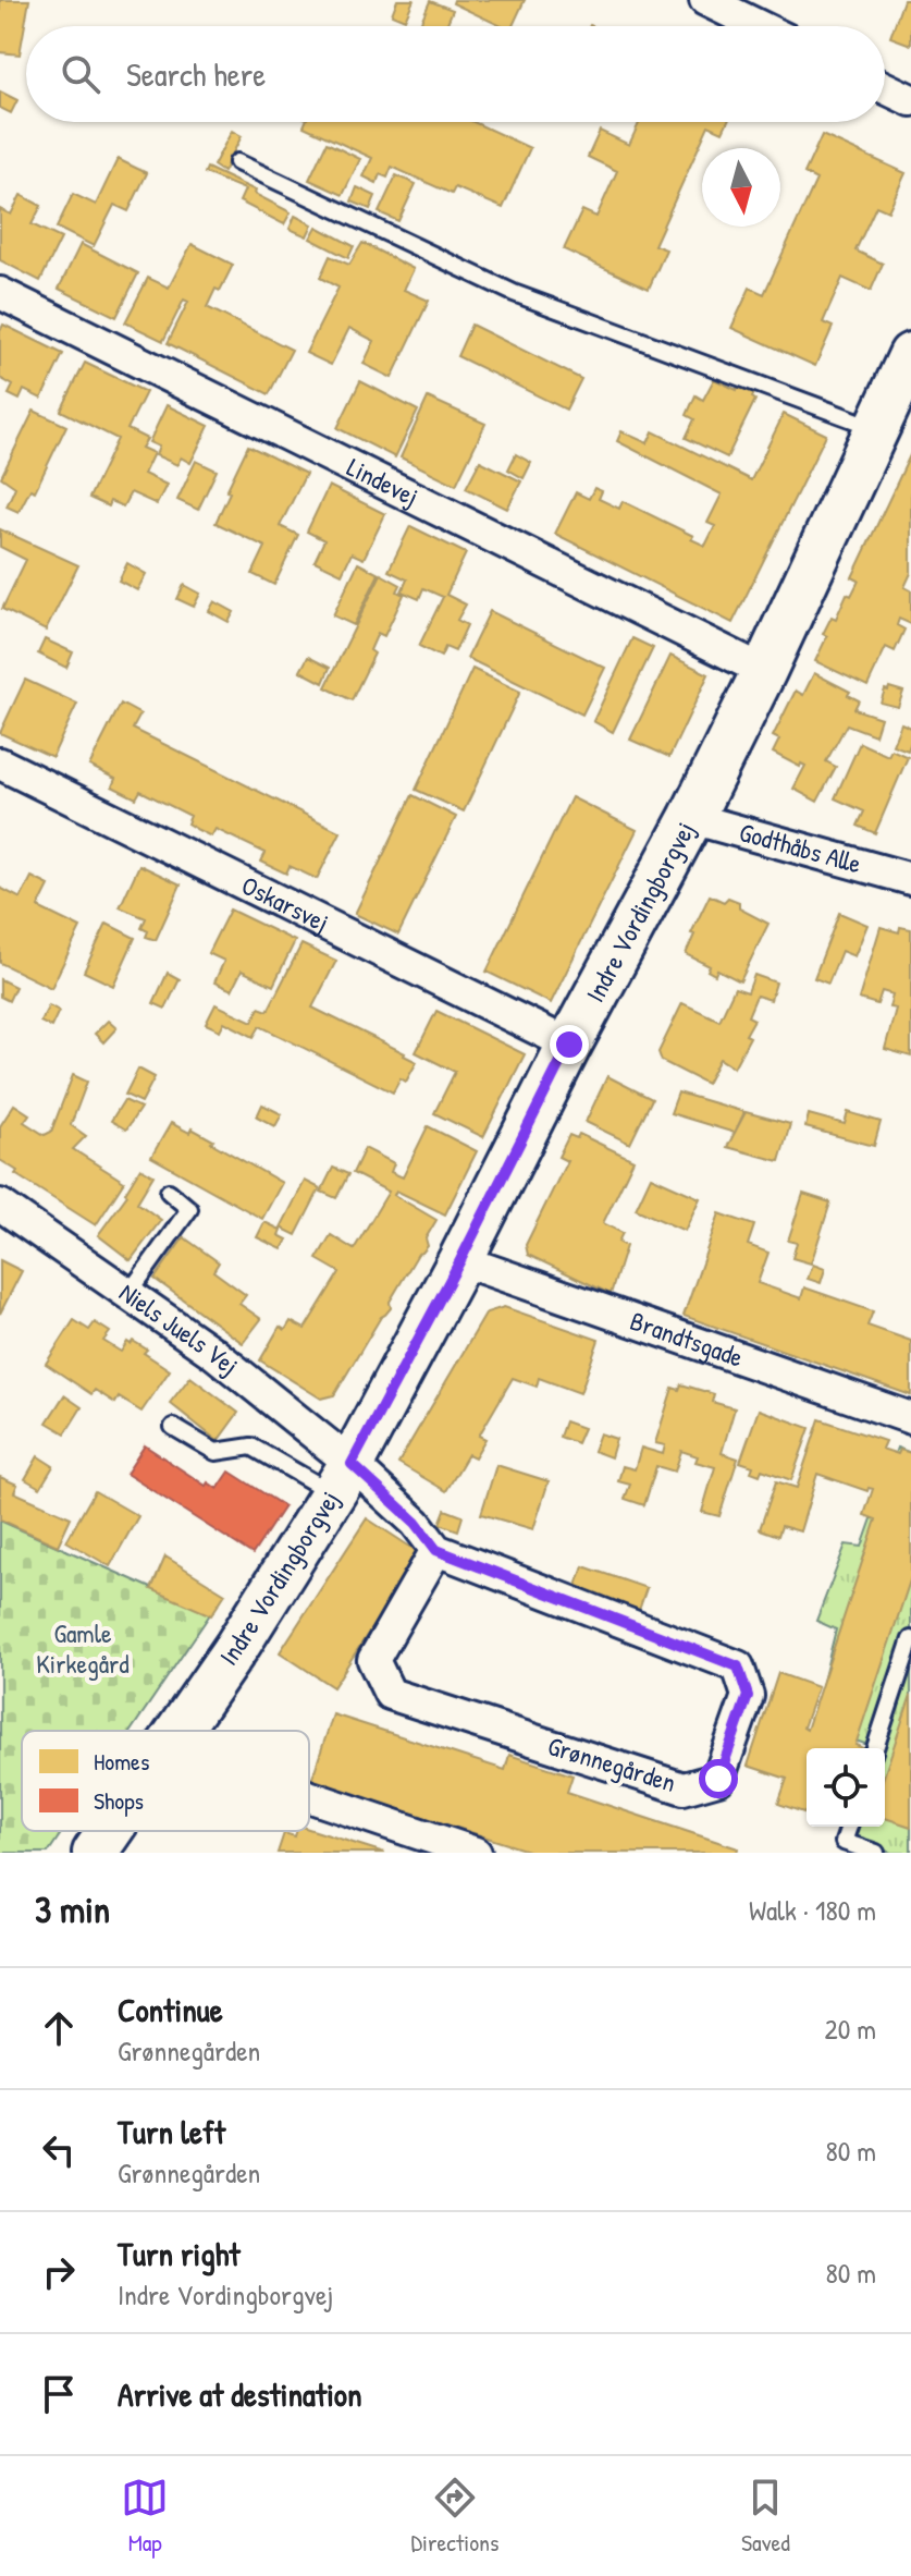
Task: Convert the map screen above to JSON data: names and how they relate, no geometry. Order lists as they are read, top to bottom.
{
  "streets": {
    "main road": ["Indre Vordingborgvej"],
    "street": [
      "Lindevej",
      "Godthåbs Alle",
      "Oskarsvej",
      "Niels Juels Vej",
      "Brandtsgade",
      "Grønnegården"
    ]
  },
  "crossings": [
    ["Lindevej", "Indre Vordingborgvej"],
    ["Godthåbs Alle", "Indre Vordingborgvej"],
    ["Oskarsvej", "Indre Vordingborgvej"],
    ["Indre Vordingborgvej", "Niels Juels Vej"],
    ["Indre Vordingborgvej", "Brandtsgade"],
    ["Indre Vordingborgvej", "Grønnegården"],
    ["Niels Juels Vej", "Grønnegården"]
  ],
  "parks": ["Gamle Kirkegård"],
  "legend": ["Homes", "Shops"],
  "north": "bottom",
  "page": {
    "search": "Search here",
    "heading": ["3 min", "Walk · 180 m"],
    "list": [
      ["Continue", "Grønnegården", "20 m"],
      ["Turn left", "Grønnegården", "80 m"],
      ["Turn right", "Indre Vordingborgvej", "80 m"],
      "Arrive at destination"
    ],
    "nav": ["Map", "Directions", "Saved"]
  }
}
